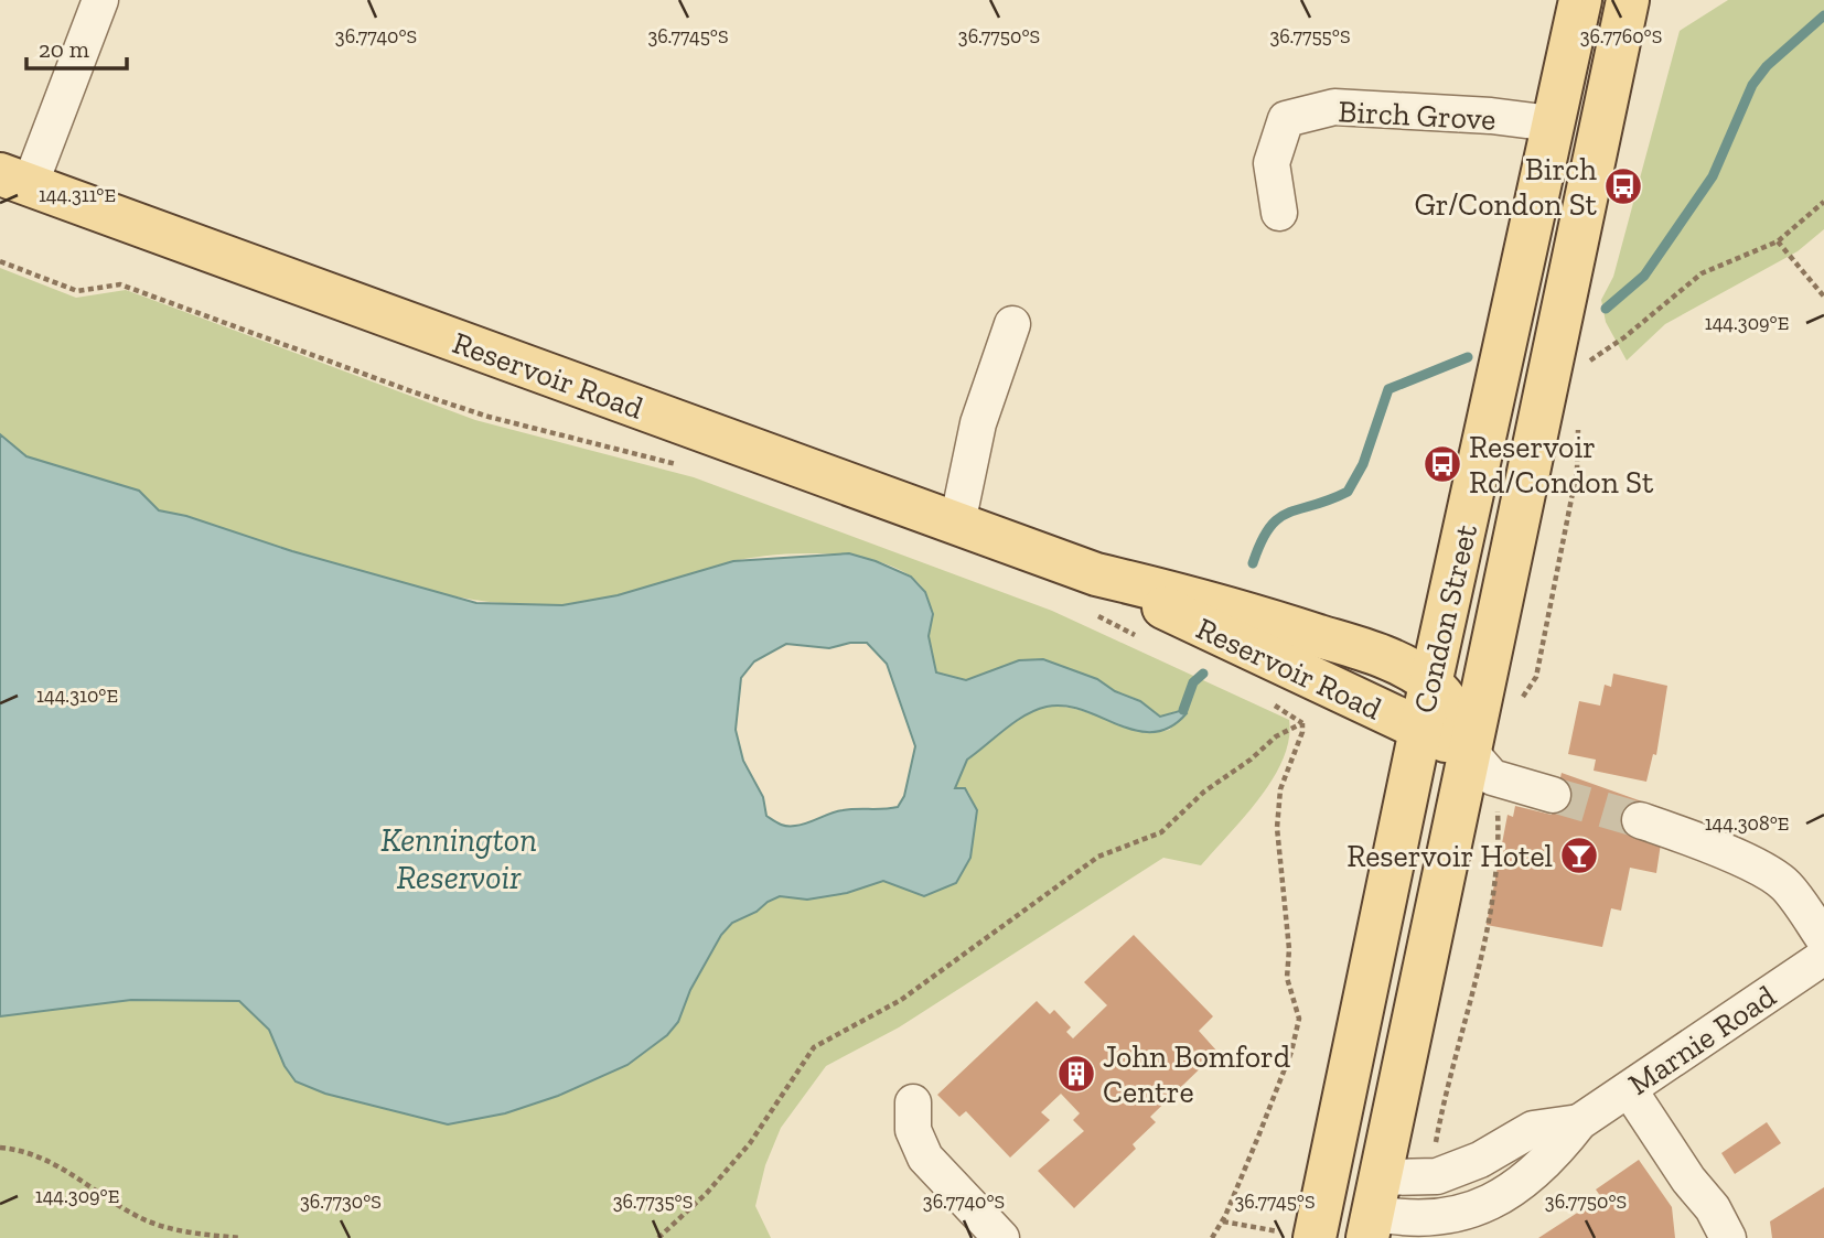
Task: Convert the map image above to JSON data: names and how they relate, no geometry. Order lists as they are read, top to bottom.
{
  "streets": {
    "main road": ["Reservoir Road", "Condon Street", "Marnie Road"],
    "street": ["Birch Grove"]
  },
  "crossings": [
    ["Birch Grove", "Condon Street"],
    ["Reservoir Road", "Condon Street"],
    ["Condon Street", "Marnie Road"]
  ],
  "water": ["Kennington Reservoir"],
  "places": {
    "bus stop": ["Birch Gr/Condon St", "Reservoir Rd/Condon St"],
    "bar": ["Reservoir Hotel"],
    "building": ["John Bomford Centre"]
  },
  "scale_bar": "20 m",
  "coordinates": [
    "36.7740°S",
    "36.7745°S",
    "36.7750°S",
    "36.7755°S",
    "36.7760°S",
    "144.311°E",
    "144.309°E",
    "144.310°E",
    "144.308°E",
    "36.7730°S",
    "36.7735°S"
  ]
}
